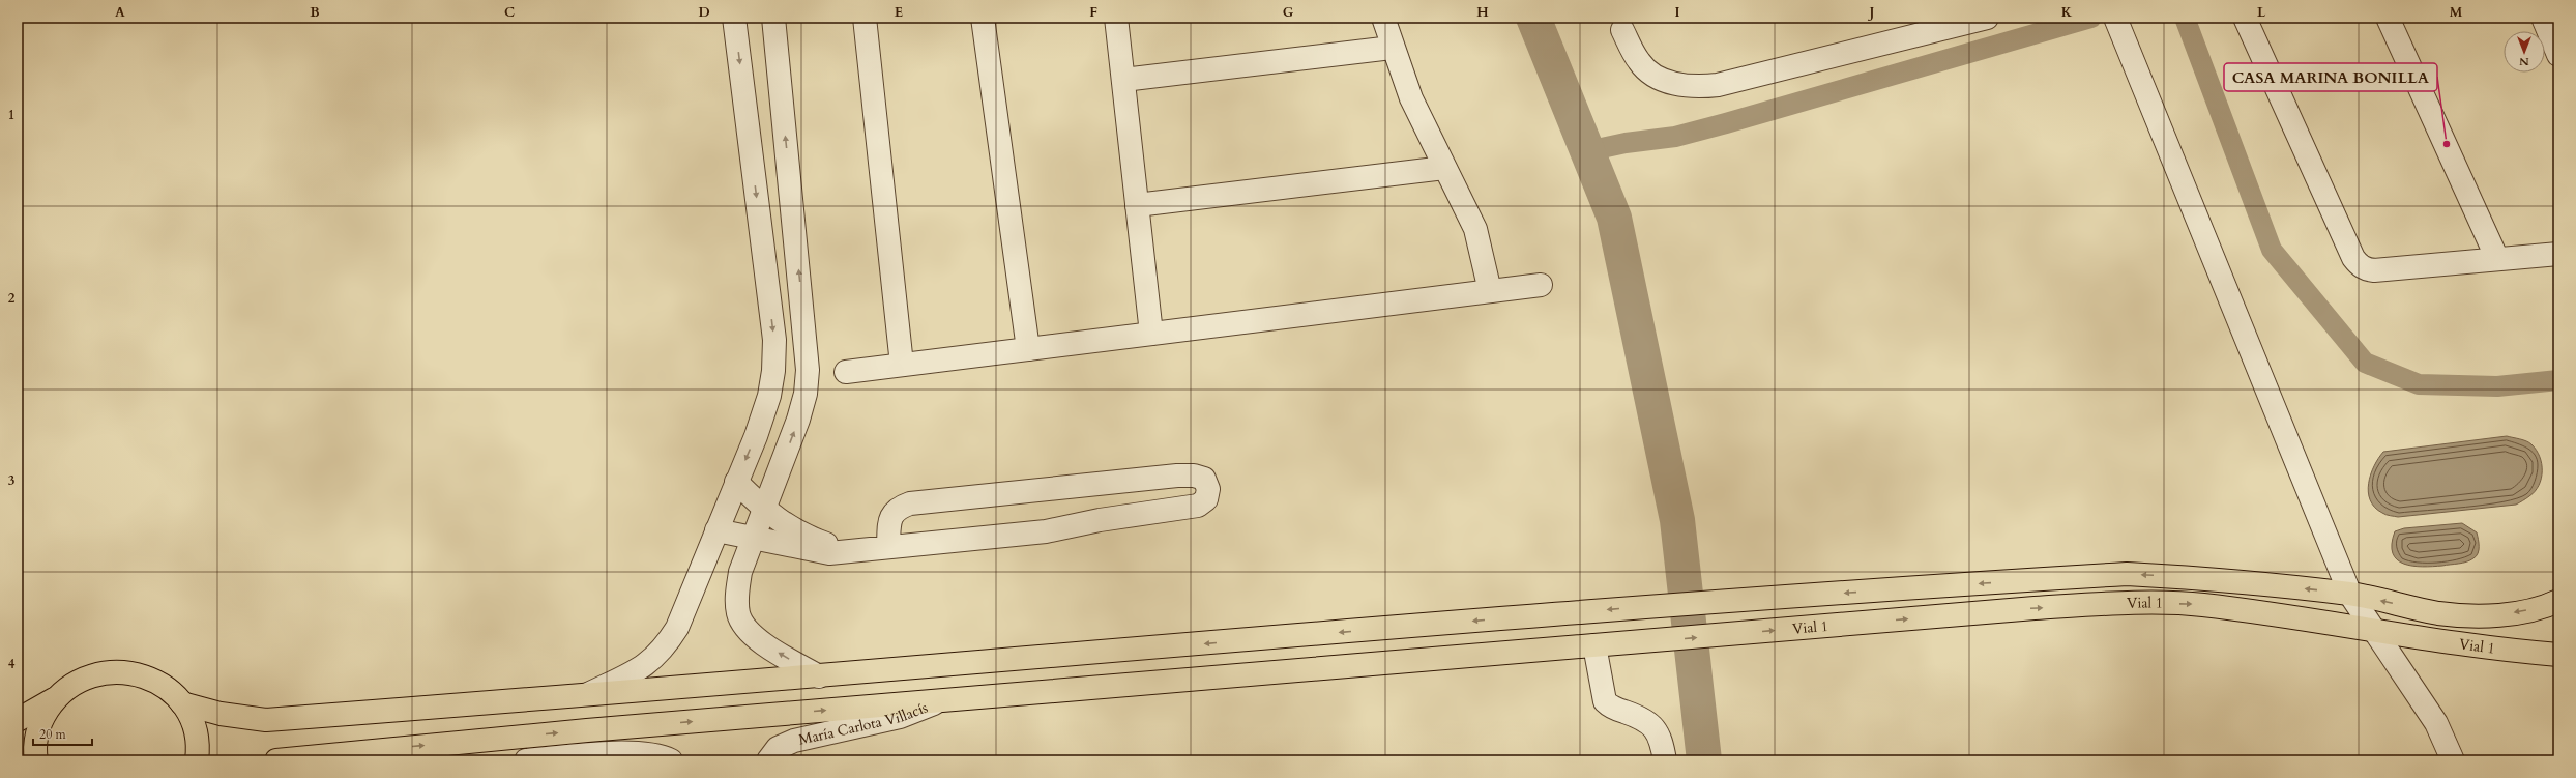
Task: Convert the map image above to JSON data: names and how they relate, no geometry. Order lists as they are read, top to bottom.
{
  "streets": {
    "main road": ["Vial 1"],
    "street": ["María Carlota Villacís"]
  },
  "crossings": [
    ["Vial 1", "María Carlota Villacís"]
  ],
  "places": ["CASA MARINA BONILLA"],
  "scale_bar": "20 m",
  "north": "bottom",
  "grid": {
    "columns": [
      "A",
      "B",
      "C",
      "D",
      "E",
      "F",
      "G",
      "H",
      "I",
      "J",
      "K",
      "L",
      "M"
    ],
    "rows": [
      "1",
      "2",
      "3",
      "4"
    ]
  }
}
